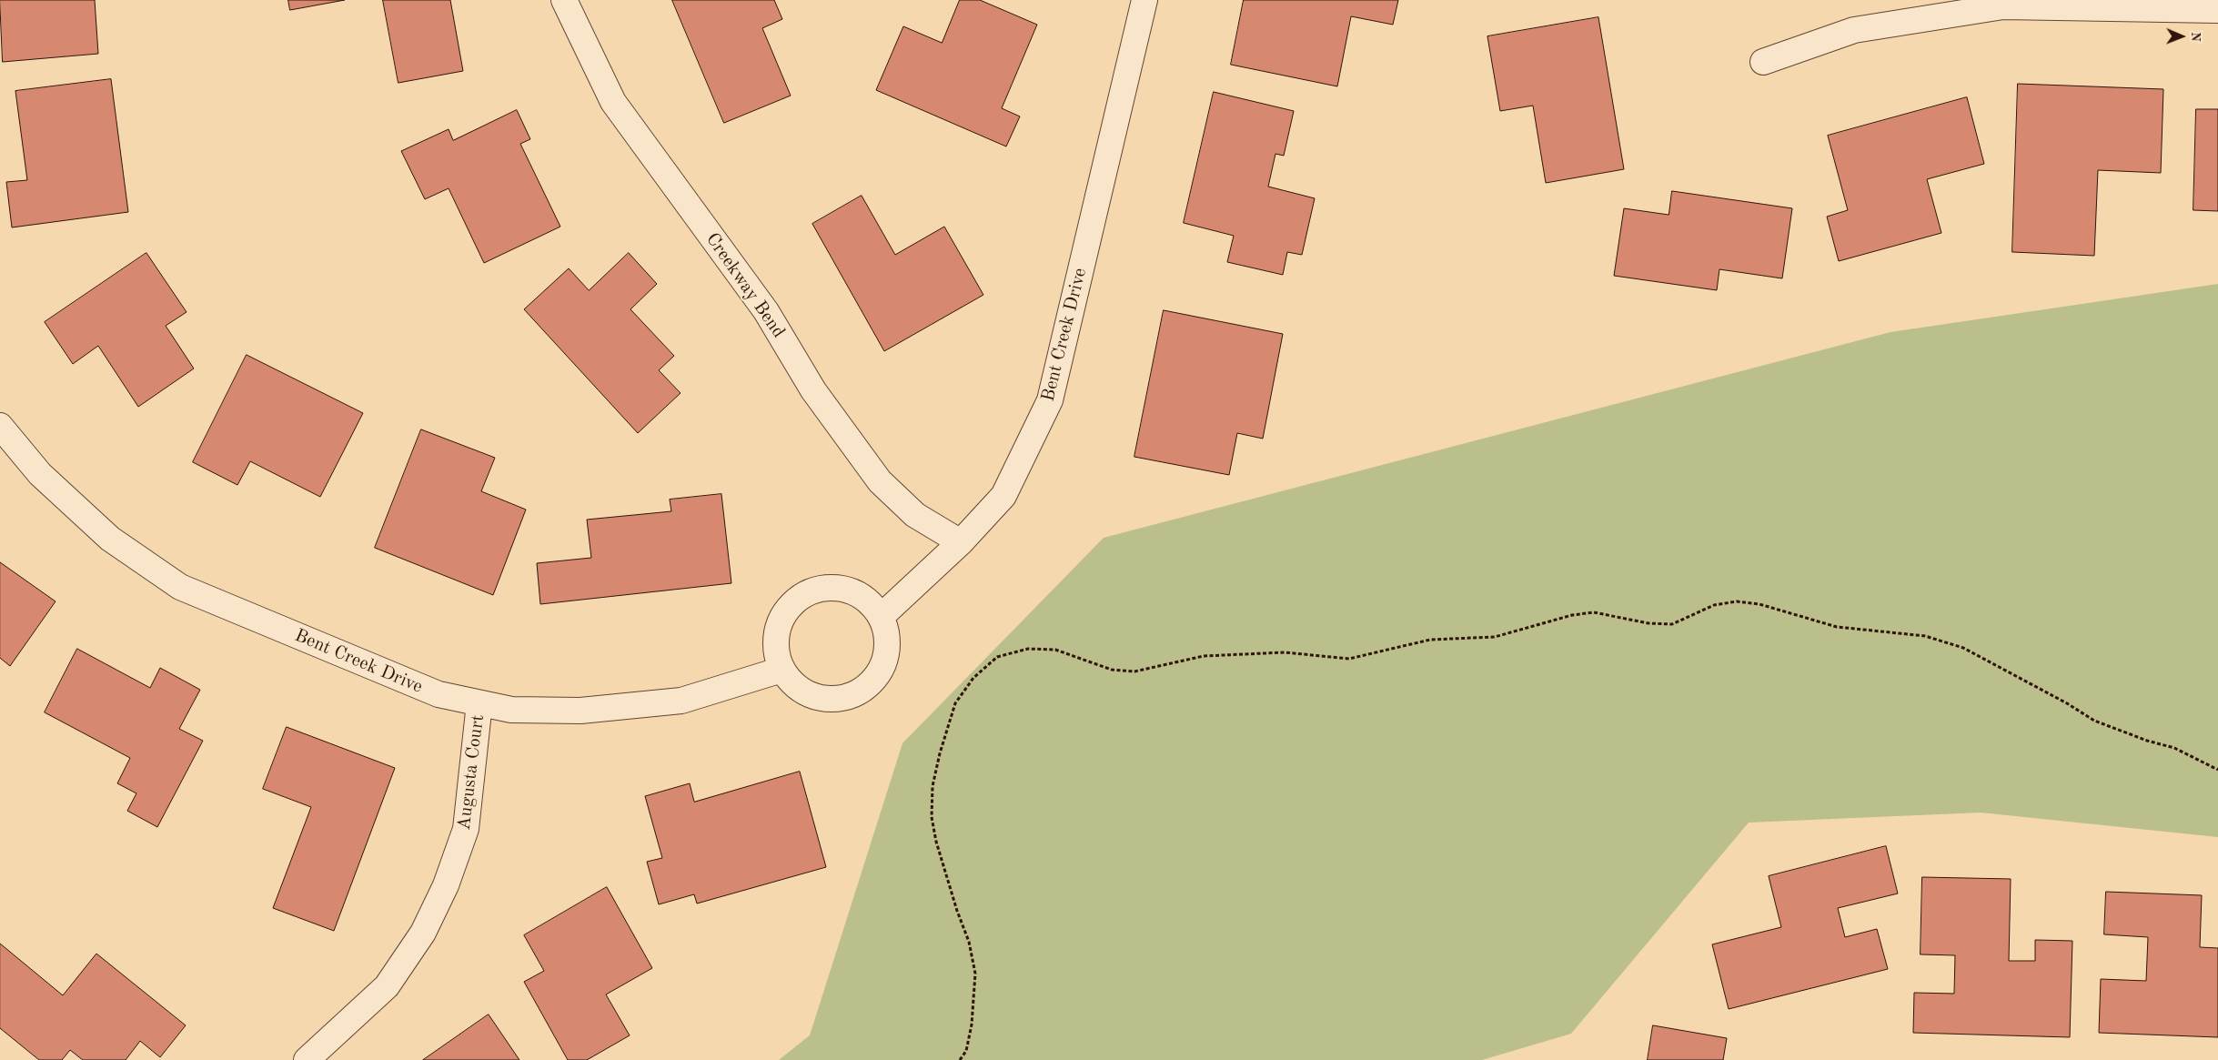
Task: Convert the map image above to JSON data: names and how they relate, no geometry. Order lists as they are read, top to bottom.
{
  "streets": {
    "street": ["Creekway Bend", "Bent Creek Drive", "Augusta Court"]
  },
  "crossings": [
    ["Creekway Bend", "Bent Creek Drive"],
    ["Bent Creek Drive", "Augusta Court"]
  ],
  "north": "right"
}
